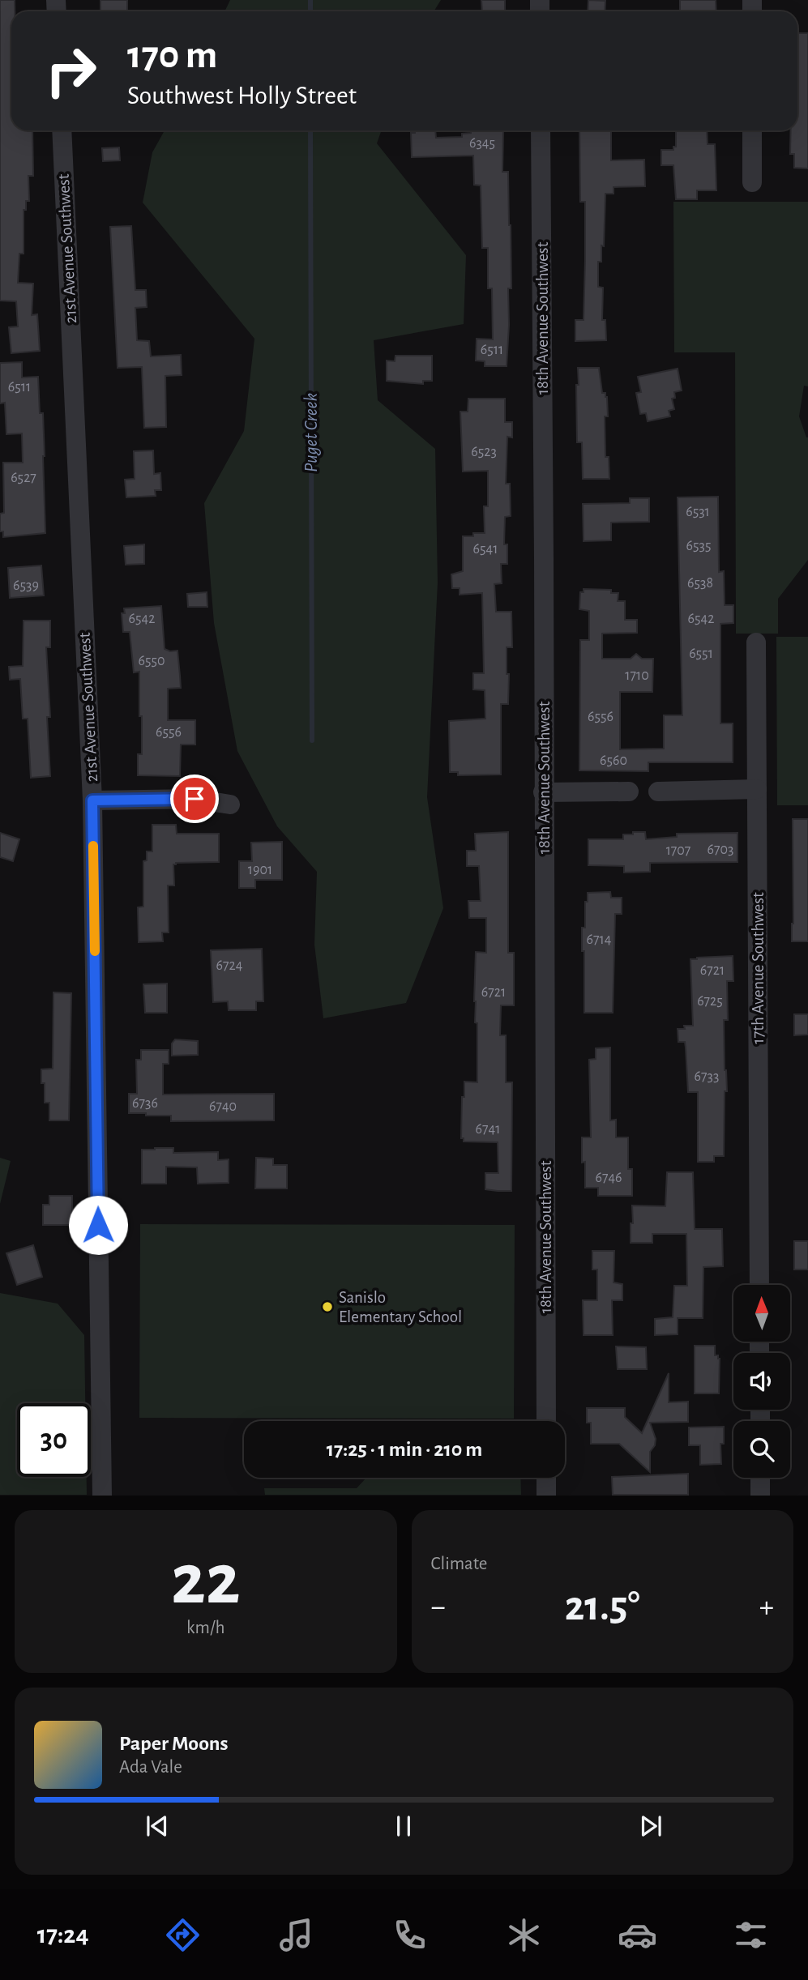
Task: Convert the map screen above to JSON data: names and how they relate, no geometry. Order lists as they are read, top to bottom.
{
  "streets": {
    "street": ["21st Avenue Southwest", "18th Avenue Southwest", "17th Avenue Southwest"]
  },
  "water": ["Puget Creek"],
  "places": ["Sanislo Elementary School"],
  "house_numbers": [
    "6345",
    "6511",
    "6511",
    "6523",
    "6527",
    "6531",
    "6535",
    "6541",
    "6538",
    "6539",
    "6542",
    "6542",
    "6551",
    "6550",
    "1710",
    "6556",
    "6556",
    "6560",
    "6703",
    "1707",
    "1901",
    "6714",
    "6724",
    "6721",
    "6721",
    "6725",
    "6733",
    "6736",
    "6740",
    "6741",
    "6746"
  ],
  "north": "top",
  "page": {
    "turn": ["170 m", "Southwest Holly Street"],
    "limit": "30",
    "trip": "17:25 · 1 min · 210 m",
    "tile": [
      ["22", "km/h"],
      "Climate"
    ],
    "heat": ["−", "21.5°", "+"],
    "song": ["Paper Moons", "Ada Vale"],
    "tabs": "17:24"
  }
}
